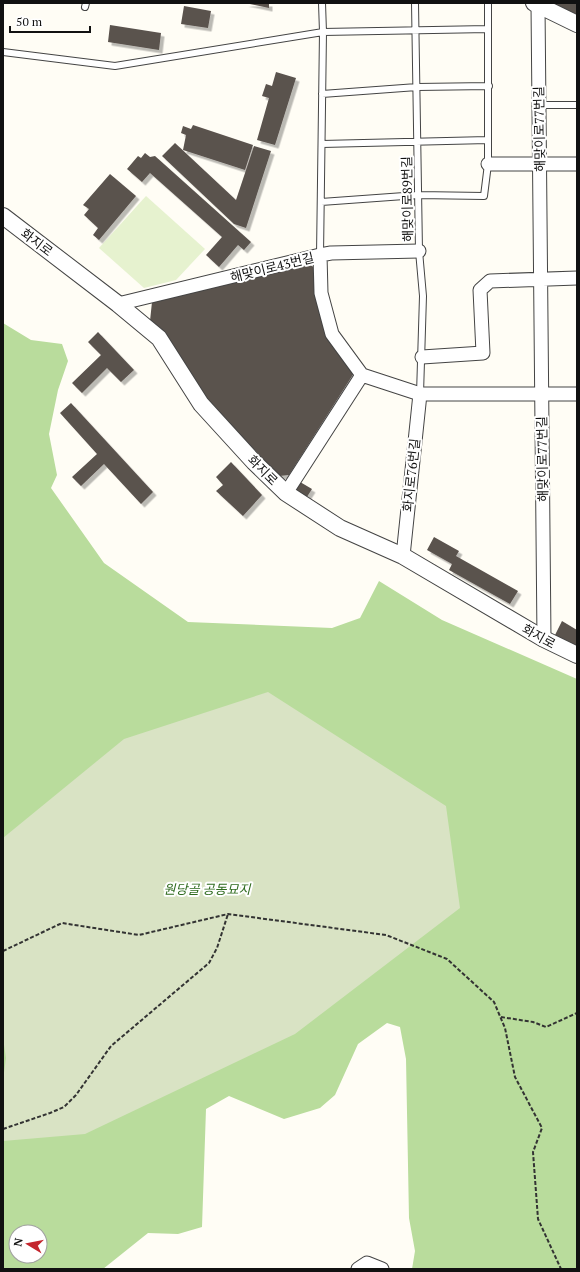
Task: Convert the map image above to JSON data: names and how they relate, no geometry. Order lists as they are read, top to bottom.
{
  "streets": {
    "street": [
      "해맞이로77번길",
      "화지로",
      "해맞이로43번길",
      "화지로76번길"
    ],
    "lane": ["해맞이로89번길"]
  },
  "crossings": [
    ["해맞이로77번길", "화지로"],
    ["해맞이로89번길", "화지로76번길"],
    ["화지로", "해맞이로43번길"],
    ["화지로", "화지로76번길"]
  ],
  "parks": ["원당골 공동묘지"],
  "scale_bar": "50 m",
  "north": "left"
}
